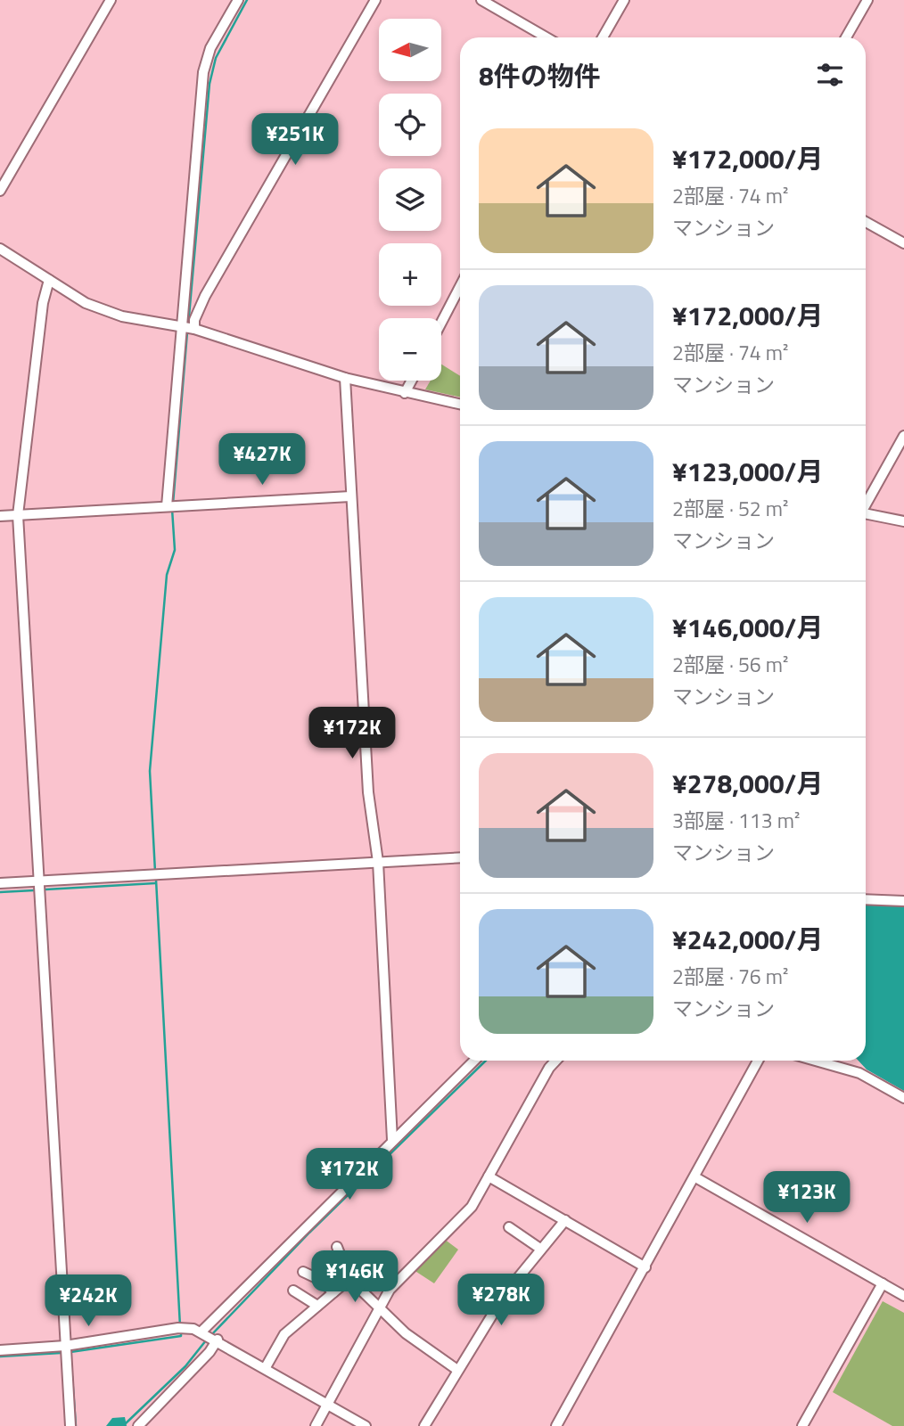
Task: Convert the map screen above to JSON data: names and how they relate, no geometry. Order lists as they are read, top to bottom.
{
  "north": "left",
  "page": {
    "map_buttons": ["+", "−"],
    "heading": "8件の物件",
    "list": [
      {
        "name": "¥172,000/月",
        "note": "2部屋 · 74 m² · マンション"
      },
      {
        "name": "¥172,000/月",
        "note": "2部屋 · 74 m² · マンション"
      },
      {
        "name": "¥123,000/月",
        "note": "2部屋 · 52 m² · マンション"
      },
      {
        "name": "¥146,000/月",
        "note": "2部屋 · 56 m² · マンション"
      },
      {
        "name": "¥278,000/月",
        "note": "3部屋 · 113 m² · マンション"
      },
      {
        "name": "¥242,000/月",
        "note": "2部屋 · 76 m² · マンション"
      }
    ],
    "price": [
      "¥251K",
      "¥427K",
      "¥172K",
      "¥172K",
      "¥123K",
      "¥146K",
      "¥278K",
      "¥242K"
    ]
  }
}
